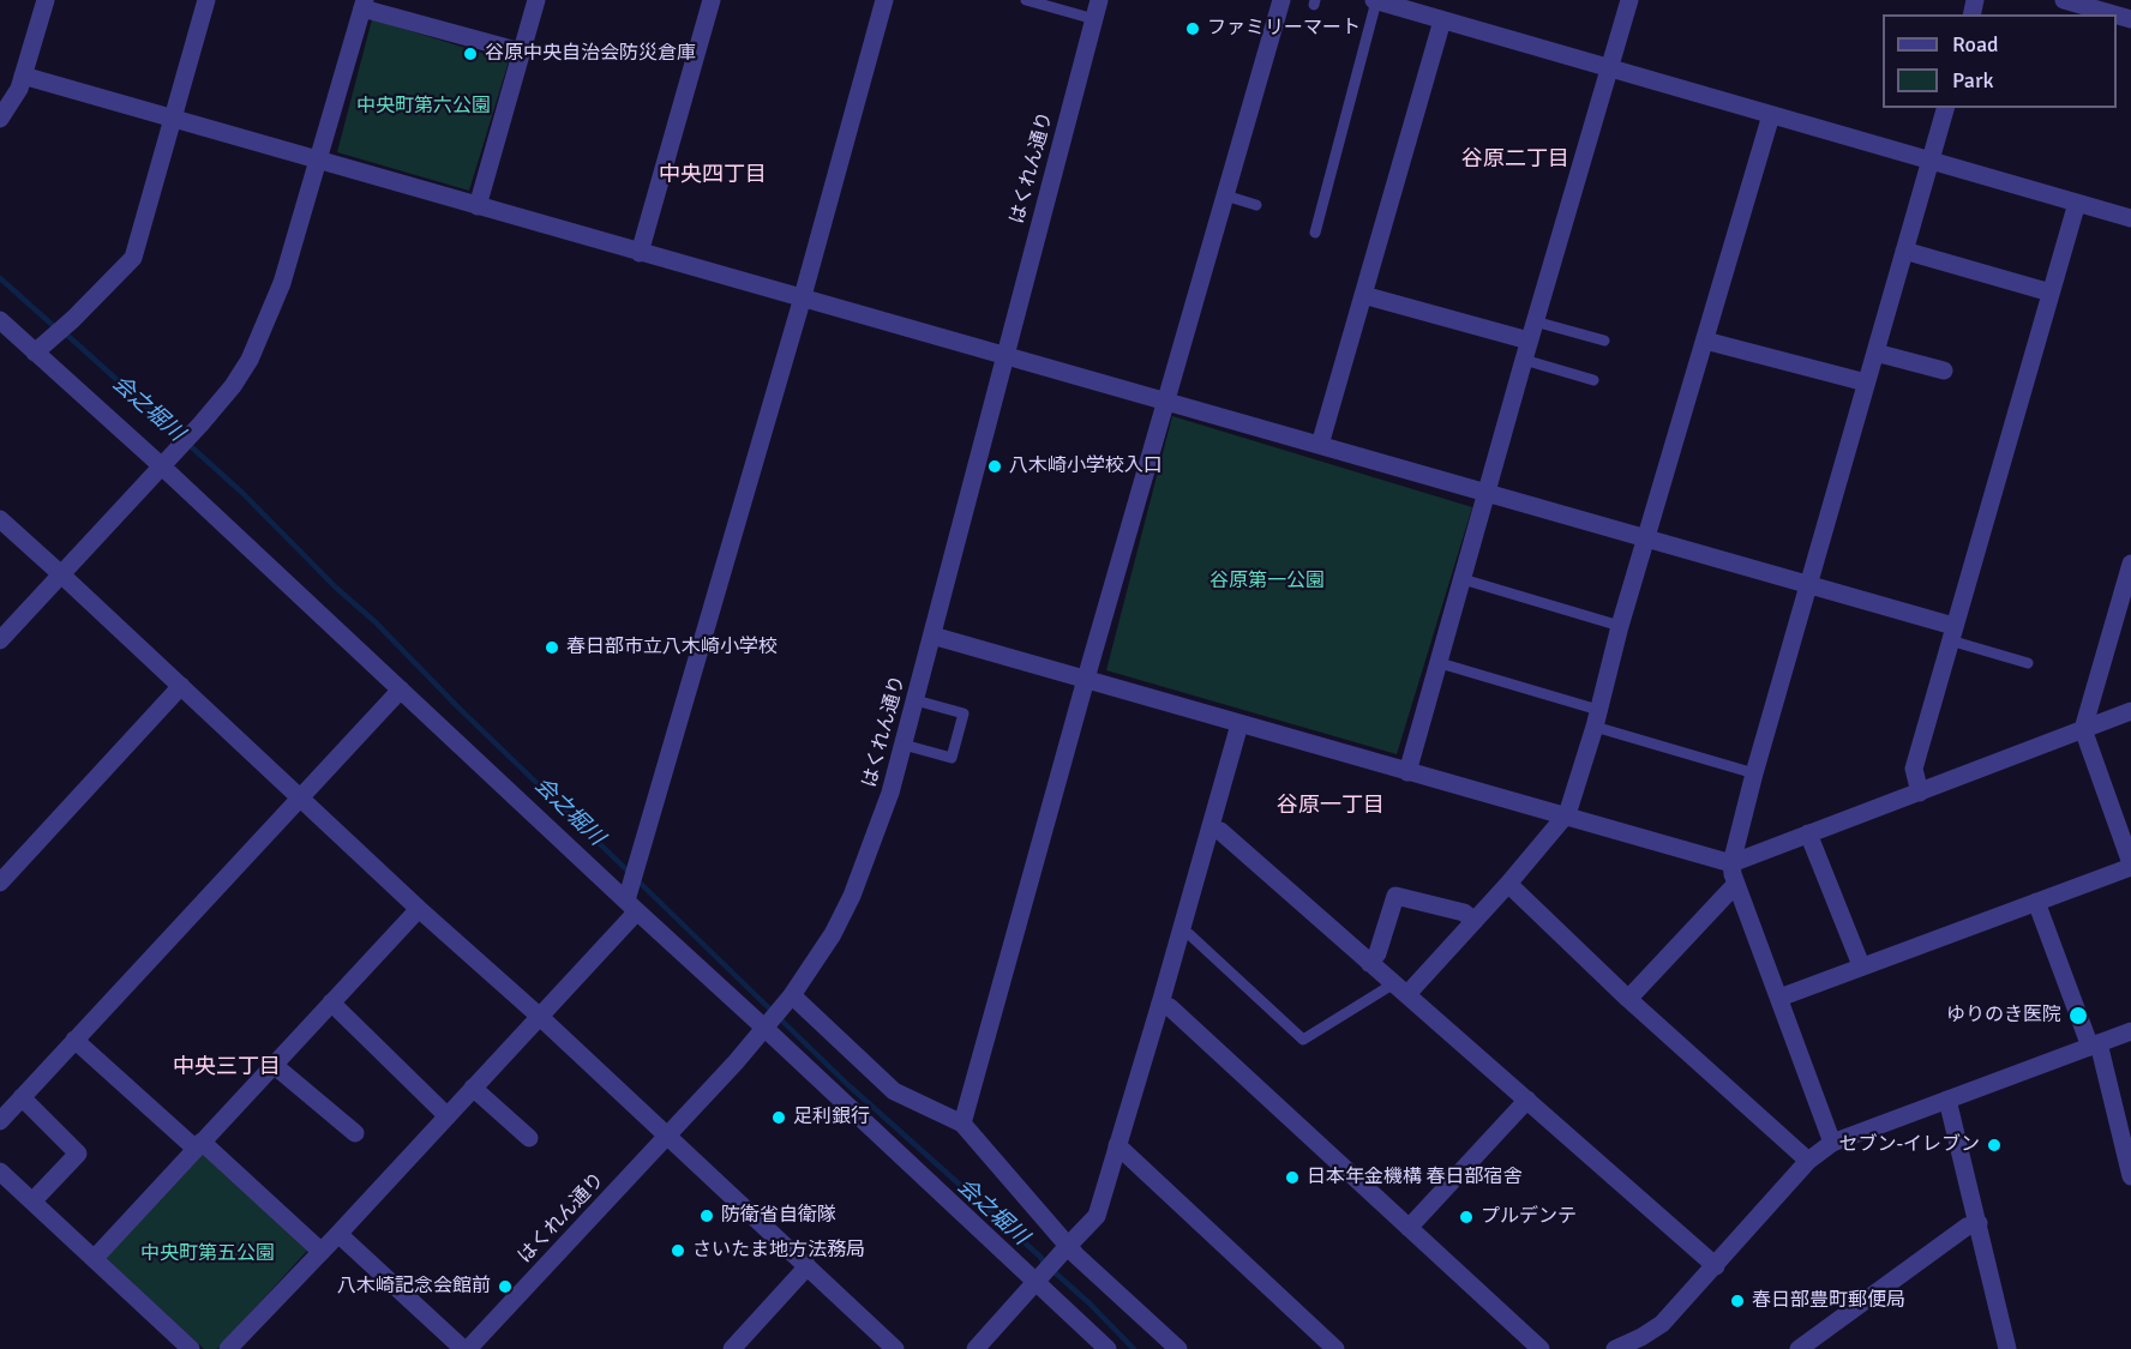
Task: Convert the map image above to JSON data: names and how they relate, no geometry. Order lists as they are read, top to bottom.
{
  "streets": {
    "street": ["はくれん通り"]
  },
  "districts": [
    "谷原二丁目",
    "中央四丁目",
    "谷原一丁目",
    "中央三丁目"
  ],
  "water": ["会之堀川"],
  "parks": ["中央町第六公園", "谷原第一公園", "中央町第五公園"],
  "places": [
    "ファミリーマート",
    "谷原中央自治会防災倉庫",
    "八木崎小学校入口",
    "春日部市立八木崎小学校",
    "ゆりのき医院",
    "足利銀行",
    "セブン-イレブン",
    "日本年金機構 春日部宿舎",
    "防衛省自衛隊",
    "プルデンテ",
    "さいたま地方法務局",
    "八木崎記念会館前",
    "春日部豊町郵便局"
  ],
  "legend": ["Road", "Park"]
}
